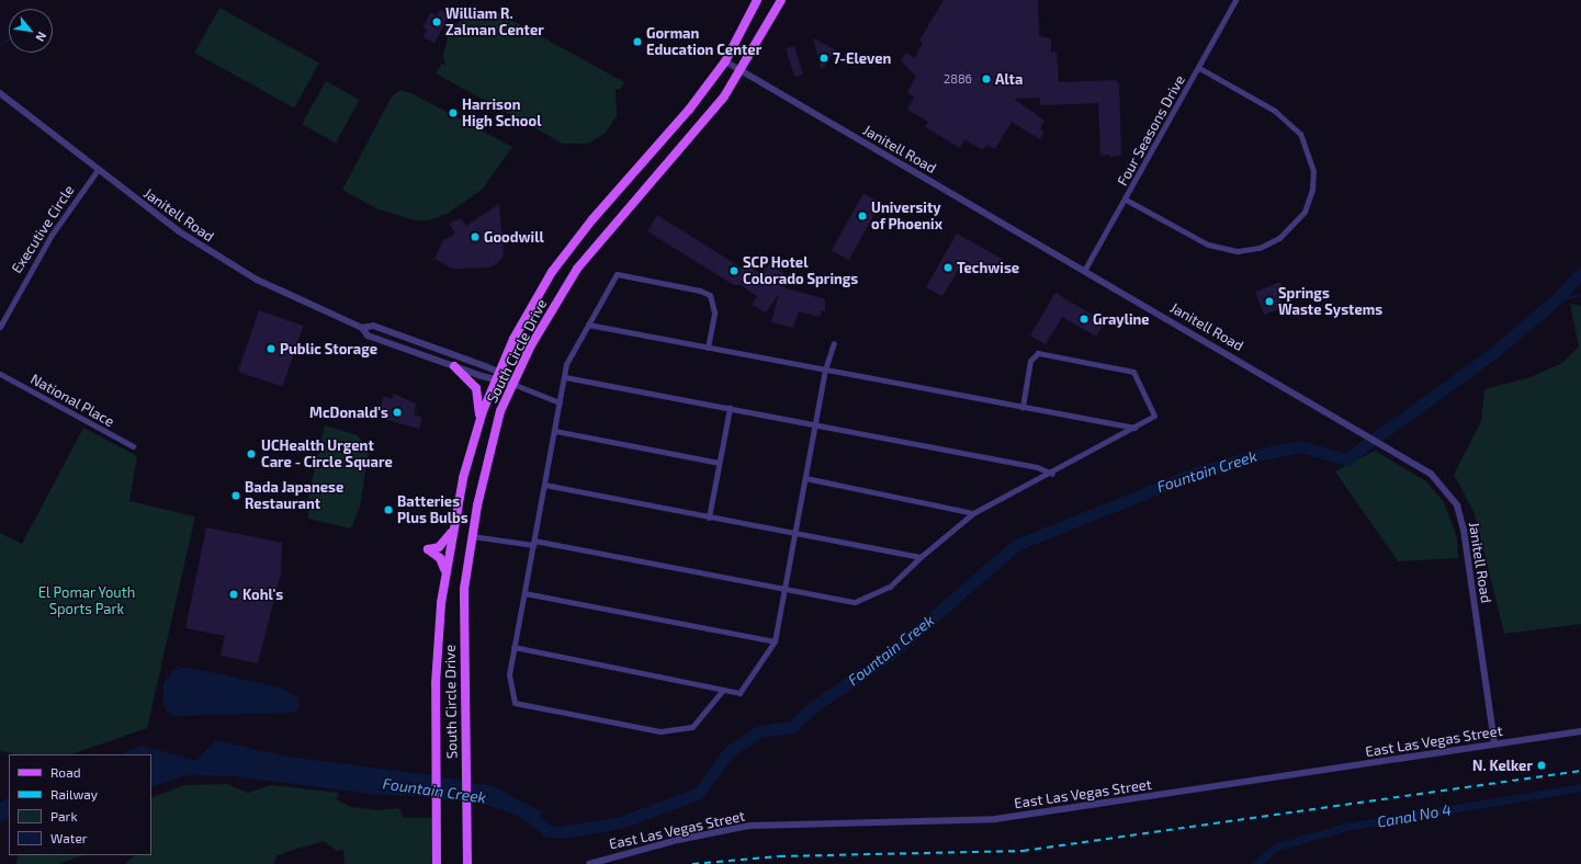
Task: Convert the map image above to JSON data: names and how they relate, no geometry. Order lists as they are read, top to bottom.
{
  "streets": {
    "main road": ["South Circle Drive"],
    "street": [
      "Four Seasons Drive",
      "Janitell Road",
      "Executive Circle",
      "National Place",
      "East Las Vegas Street"
    ]
  },
  "crossings": [
    ["Four Seasons Drive", "Janitell Road"],
    ["Janitell Road", "Executive Circle"],
    ["Janitell Road", "South Circle Drive"],
    ["Janitell Road", "East Las Vegas Street"]
  ],
  "water": ["Fountain Creek", "Canal No 4"],
  "parks": ["El Pomar Youth Sports Park"],
  "places": [
    "William R. Zalman Center",
    "Gorman Education Center",
    "7-Eleven",
    "Alta",
    "Harrison High School",
    "University of Phoenix",
    "Goodwill",
    "Techwise",
    "SCP Hotel Colorado Springs",
    "Springs Waste Systems",
    "Grayline",
    "Public Storage",
    "McDonald's",
    "UCHealth Urgent Care - Circle Square",
    "Bada Japanese Restaurant",
    "Batteries Plus Bulbs",
    "Kohl's",
    "N. Kelker"
  ],
  "house_numbers": ["2886"],
  "legend": [
    "Road",
    "Railway",
    "Park",
    "Water"
  ],
  "north": "bottom right"
}
